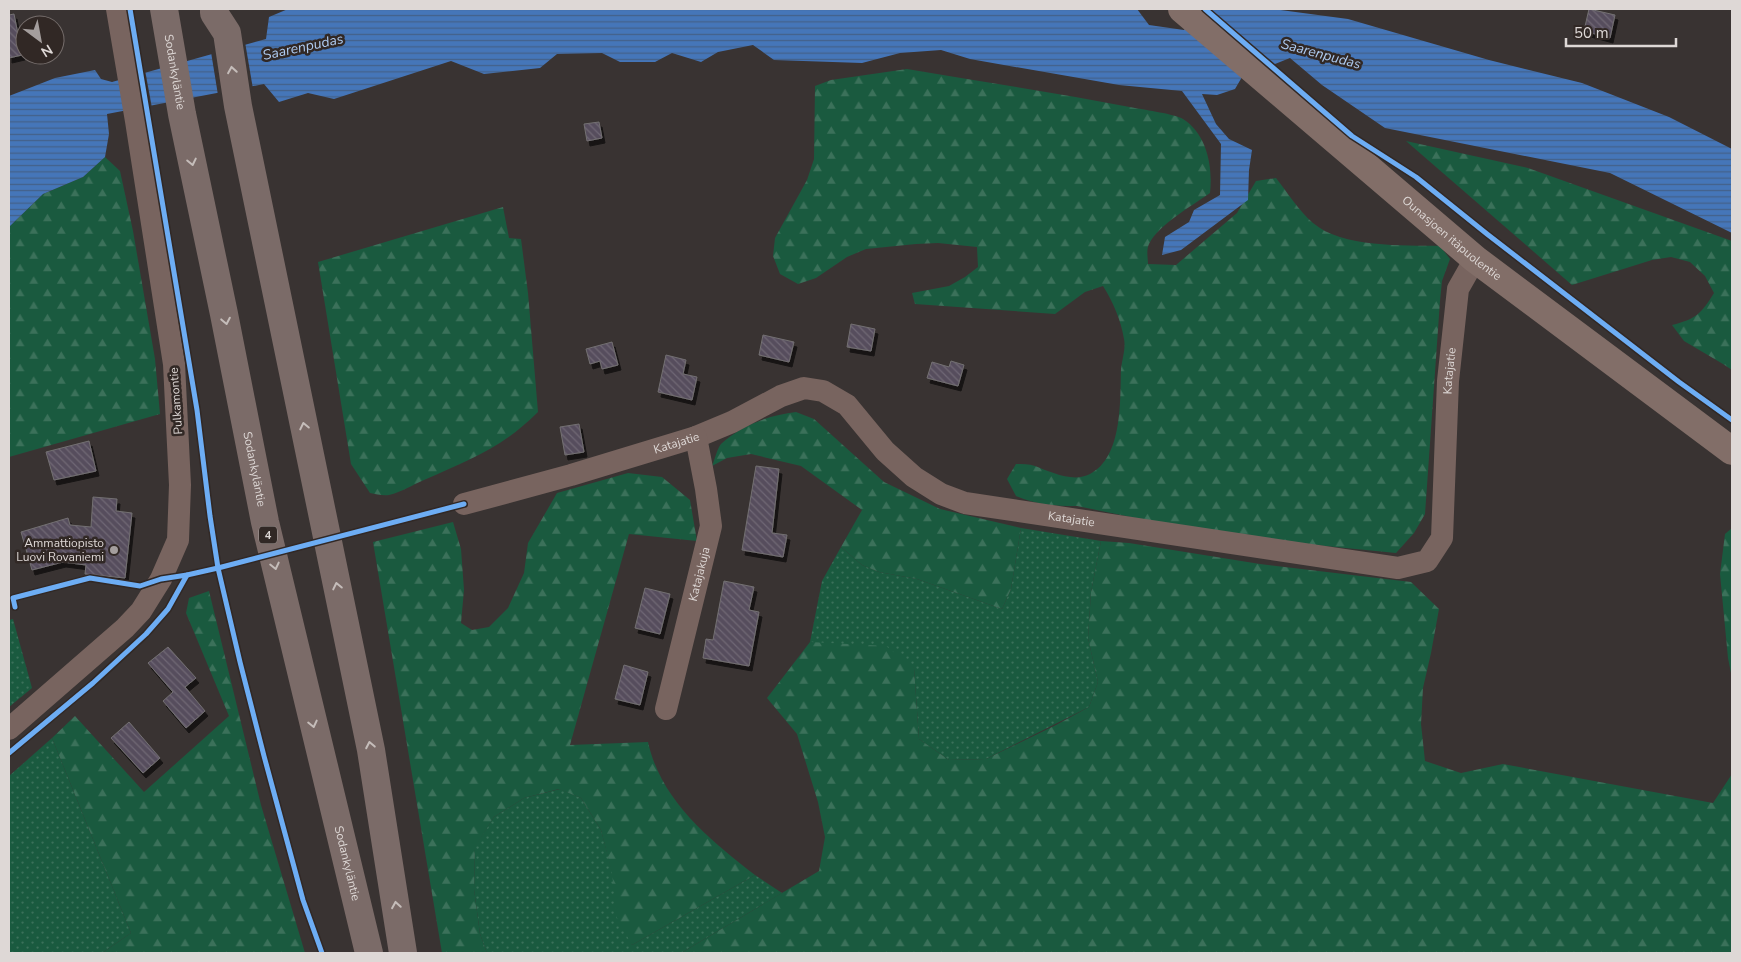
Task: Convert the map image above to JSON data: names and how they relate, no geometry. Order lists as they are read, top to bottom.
{
  "streets": {
    "highway": ["Sodankyläntie", "4"],
    "main road": ["Ounasjoen itäpuolentie"],
    "street": ["Katajatie", "Pulkamontie", "Katajakuja"]
  },
  "crossings": [
    ["Ounasjoen itäpuolentie", "Katajatie"],
    ["Katajatie", "Katajakuja"]
  ],
  "water": ["Saarenpudas"],
  "places": ["Ammattiopisto Luovi Rovaniemi"],
  "scale_bar": "50 m",
  "north": "bottom right"
}
